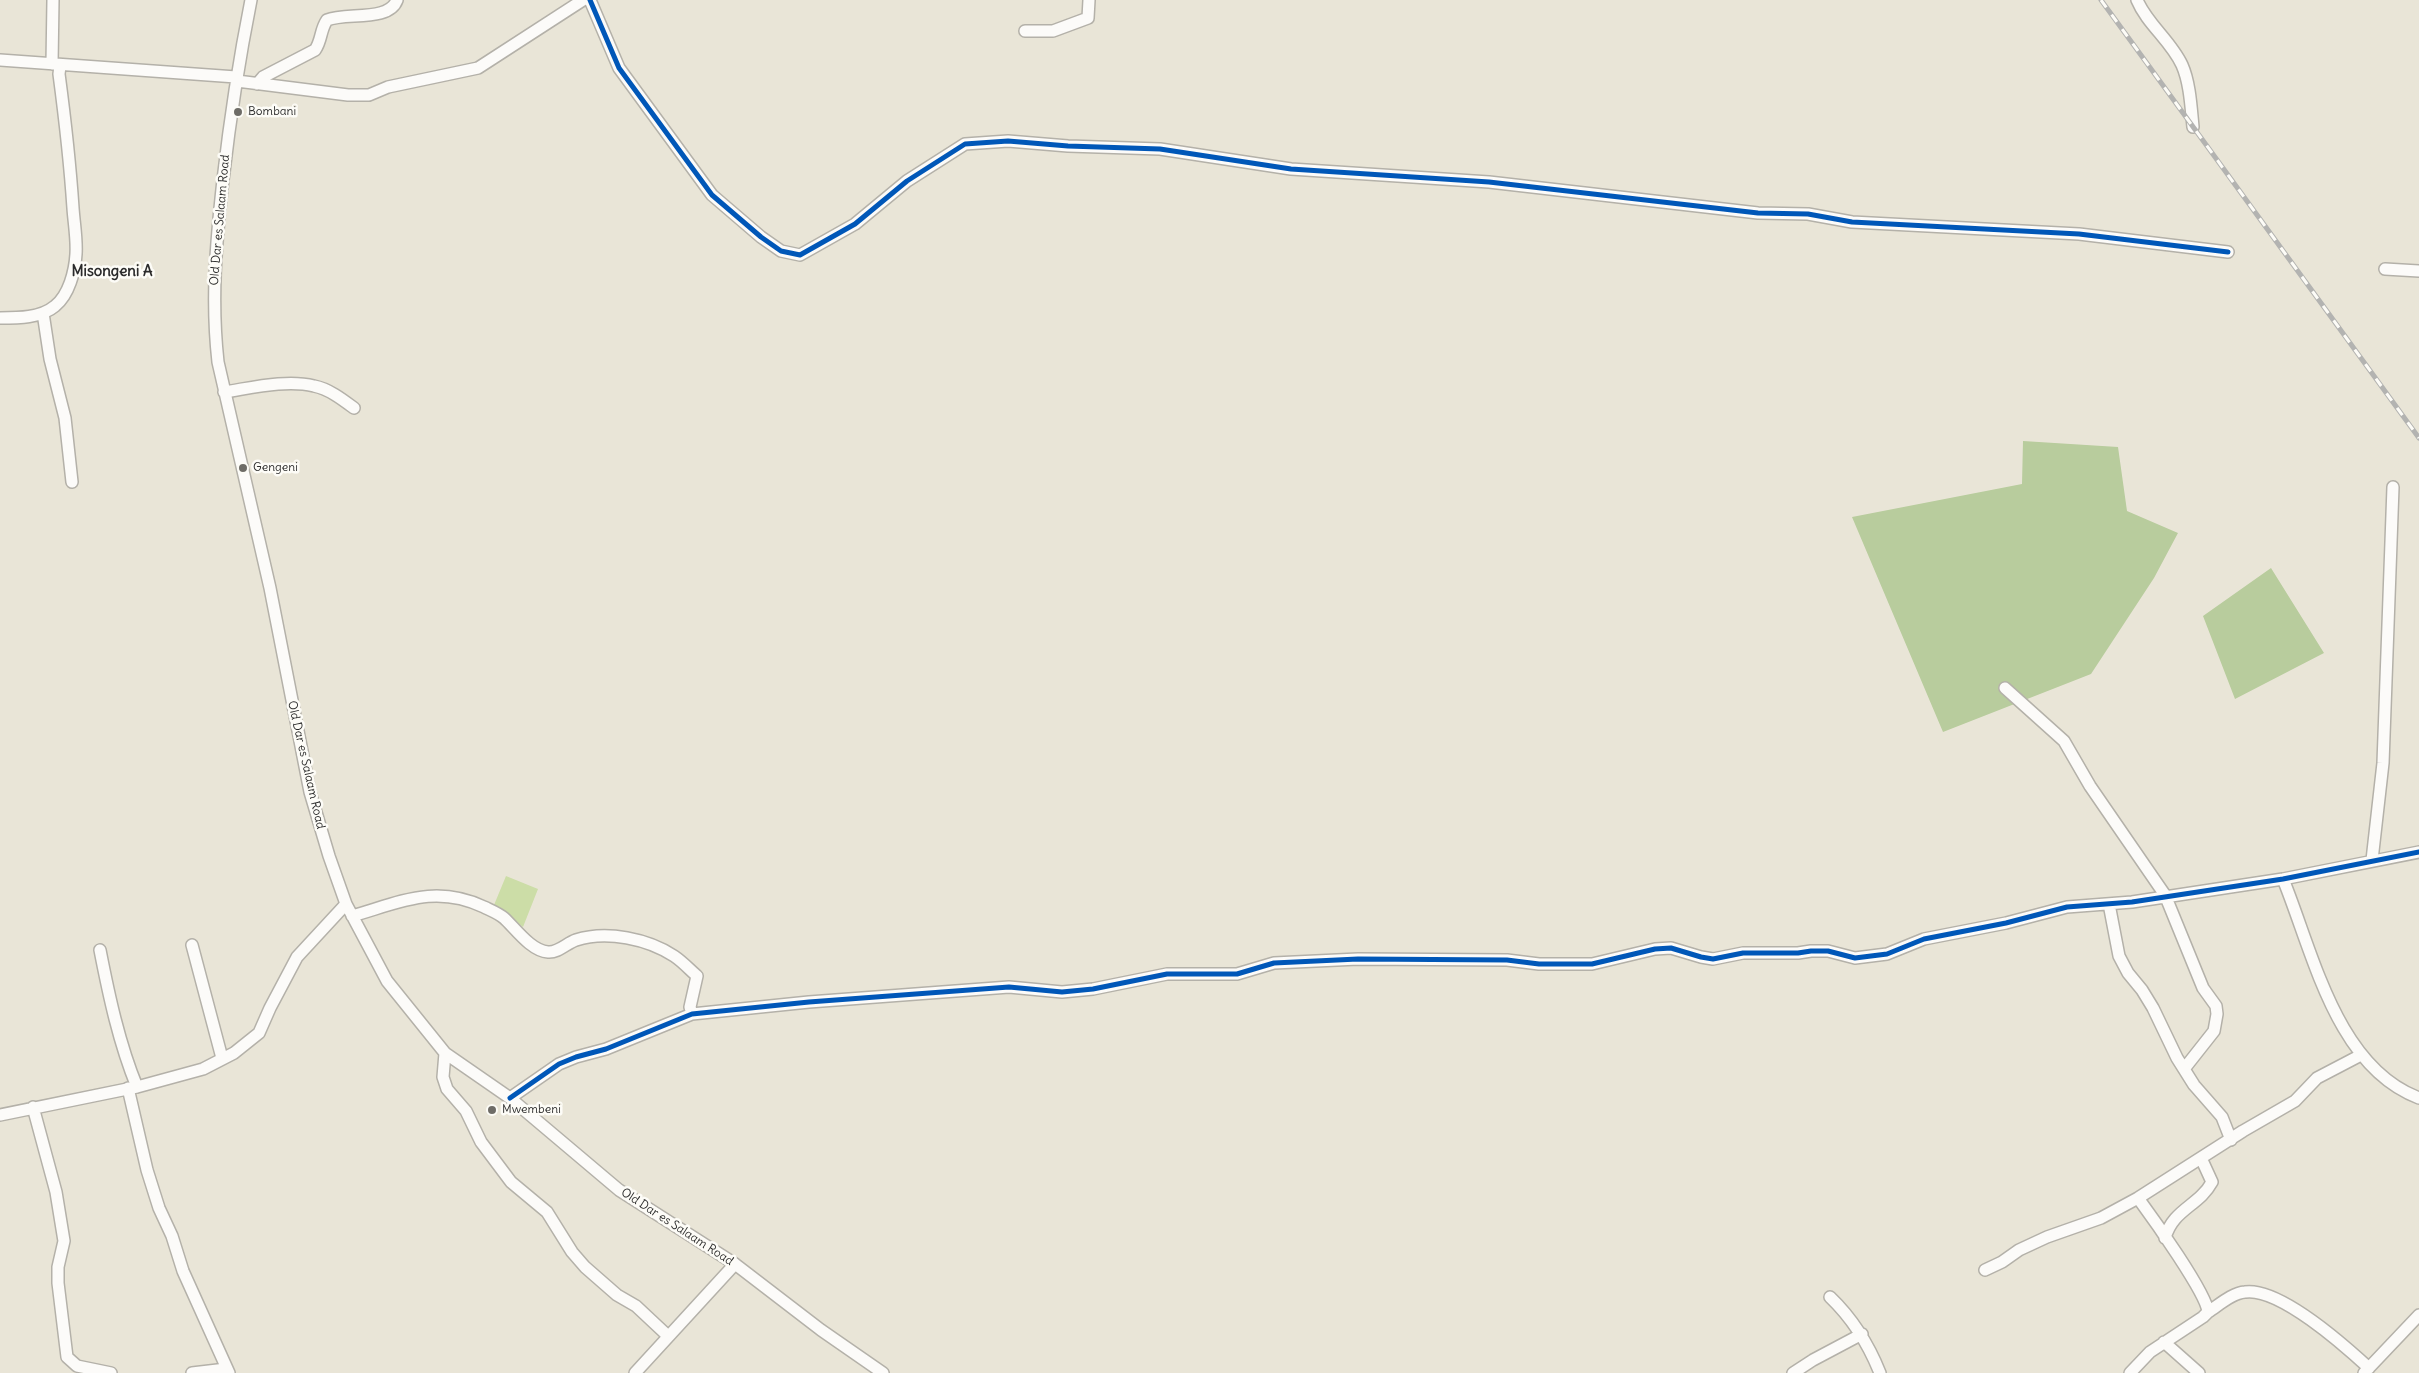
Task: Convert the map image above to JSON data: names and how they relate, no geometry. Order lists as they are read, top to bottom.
{
  "streets": {
    "street": ["Old Dar es Salaam Road"]
  },
  "districts": ["Misongeni A"],
  "places": ["Bombani", "Gengeni", "Mwembeni"]
}
